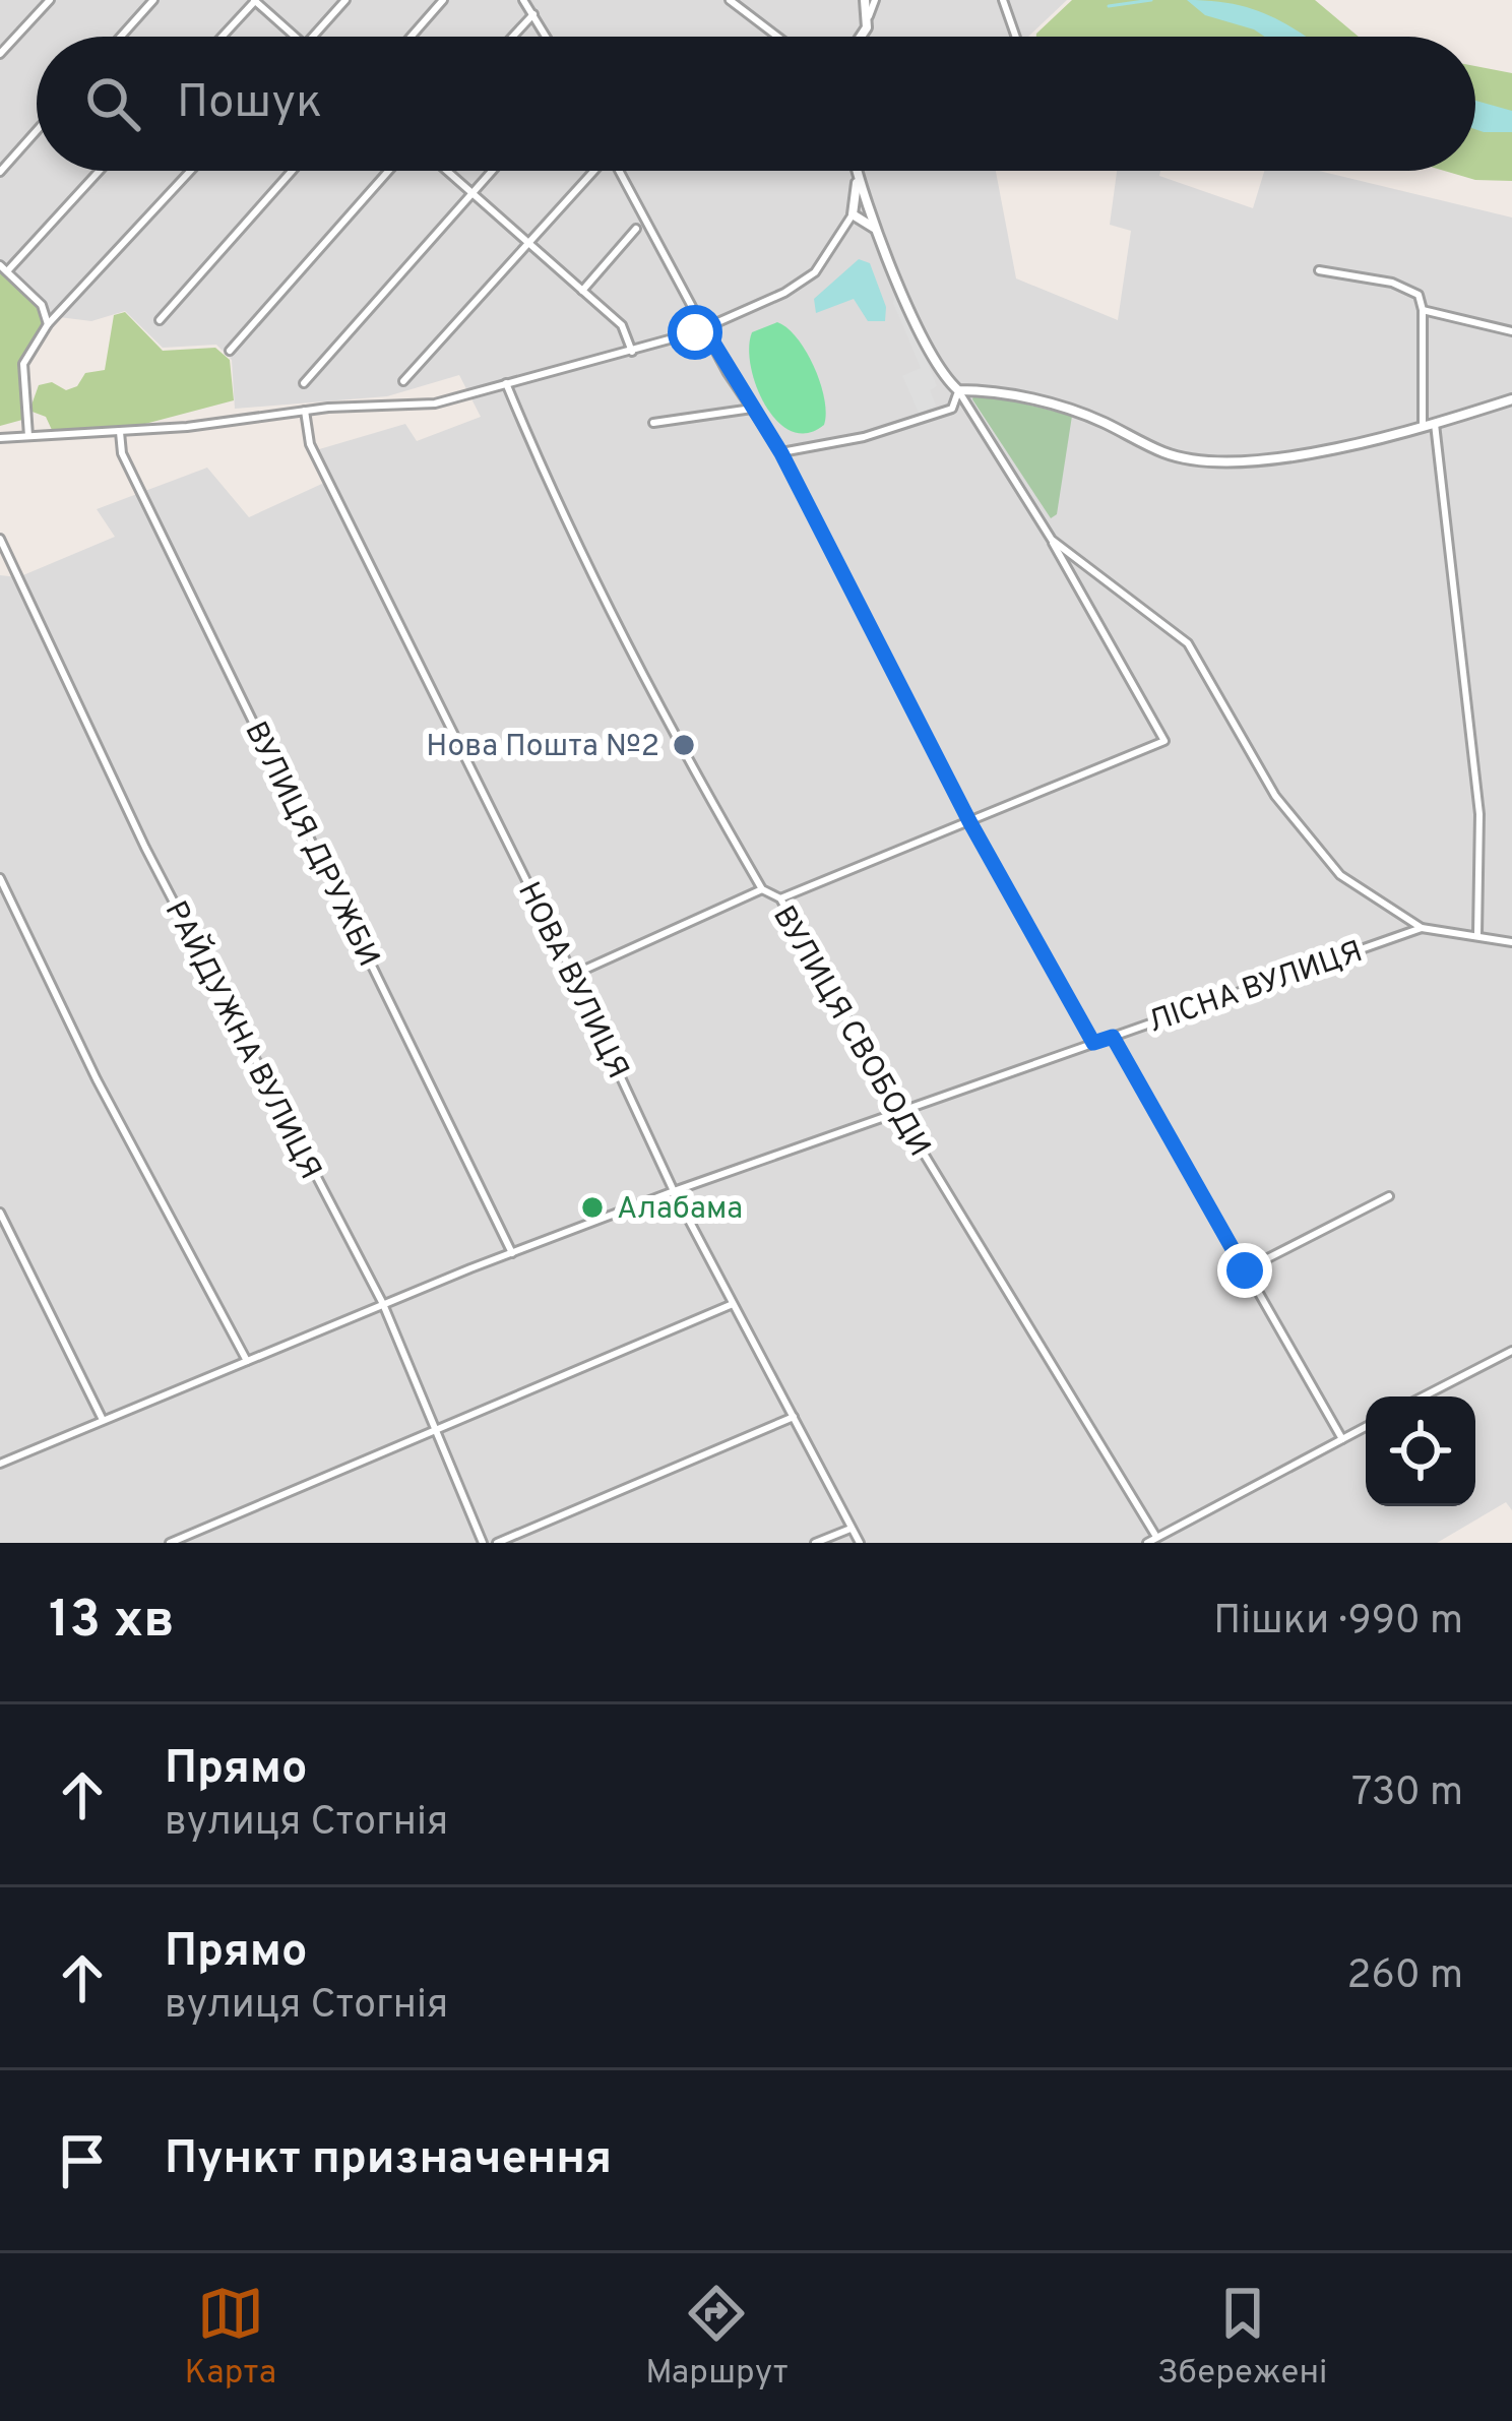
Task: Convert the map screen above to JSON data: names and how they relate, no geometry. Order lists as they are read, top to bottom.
{
  "streets": {
    "street": [
      "ВУЛИЦЯ ДРУЖБИ",
      "НОВА ВУЛИЦЯ",
      "ЛІСНА ВУЛИЦЯ",
      "ВУЛИЦЯ СВОБОДИ",
      "РАЙДУЖНА ВУЛИЦЯ"
    ]
  },
  "crossings": [
    ["ВУЛИЦЯ ДРУЖБИ", "ЛІСНА ВУЛИЦЯ"],
    ["НОВА ВУЛИЦЯ", "ЛІСНА ВУЛИЦЯ"],
    ["ЛІСНА ВУЛИЦЯ", "ВУЛИЦЯ СВОБОДИ"],
    ["ЛІСНА ВУЛИЦЯ", "РАЙДУЖНА ВУЛИЦЯ"]
  ],
  "places": ["Нова Пошта №2", "Алабама"],
  "page": {
    "search": "Пошук",
    "heading": ["13 хв", "Пішки · 990 m"],
    "list": [
      ["Прямо", "вулиця Стогнія", "730 m"],
      ["Прямо", "вулиця Стогнія", "260 m"],
      "Пункт призначення"
    ],
    "nav": ["Карта", "Маршрут", "Збережені"]
  }
}
